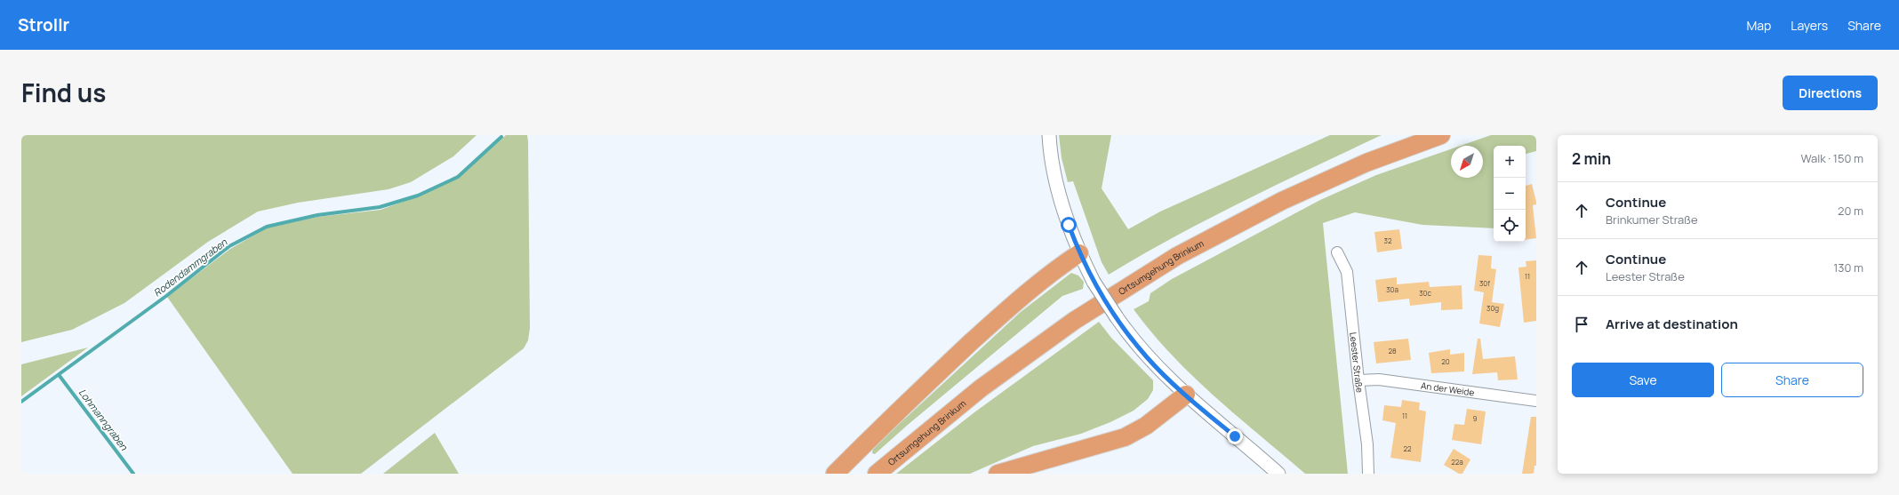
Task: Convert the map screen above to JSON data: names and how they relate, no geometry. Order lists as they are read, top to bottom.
{
  "streets": {
    "highway": ["Ortsumgehung Brinkum"],
    "street": ["Leester Straße", "An der Weide"]
  },
  "crossings": [
    ["Leester Straße", "An der Weide"]
  ],
  "water": ["Rodendammgraben", "Lohmanngraben"],
  "house_numbers": [
    "32",
    "11",
    "30f",
    "30a",
    "30c",
    "30g",
    "28",
    "20",
    "11",
    "9",
    "22",
    "22a"
  ],
  "north": "bottom left",
  "page": {
    "header": "Strollr",
    "nav": ["Map", "Layers", "Share"],
    "title": "Find us",
    "buttons": [
      "Directions",
      ["Save", "Share"]
    ],
    "heading": ["2 min", "Walk · 150 m"],
    "map_buttons": ["+", "−"],
    "list": [
      ["Continue", "Brinkumer Straße", "20 m"],
      ["Continue", "Leester Straße", "130 m"],
      "Arrive at destination"
    ]
  }
}
